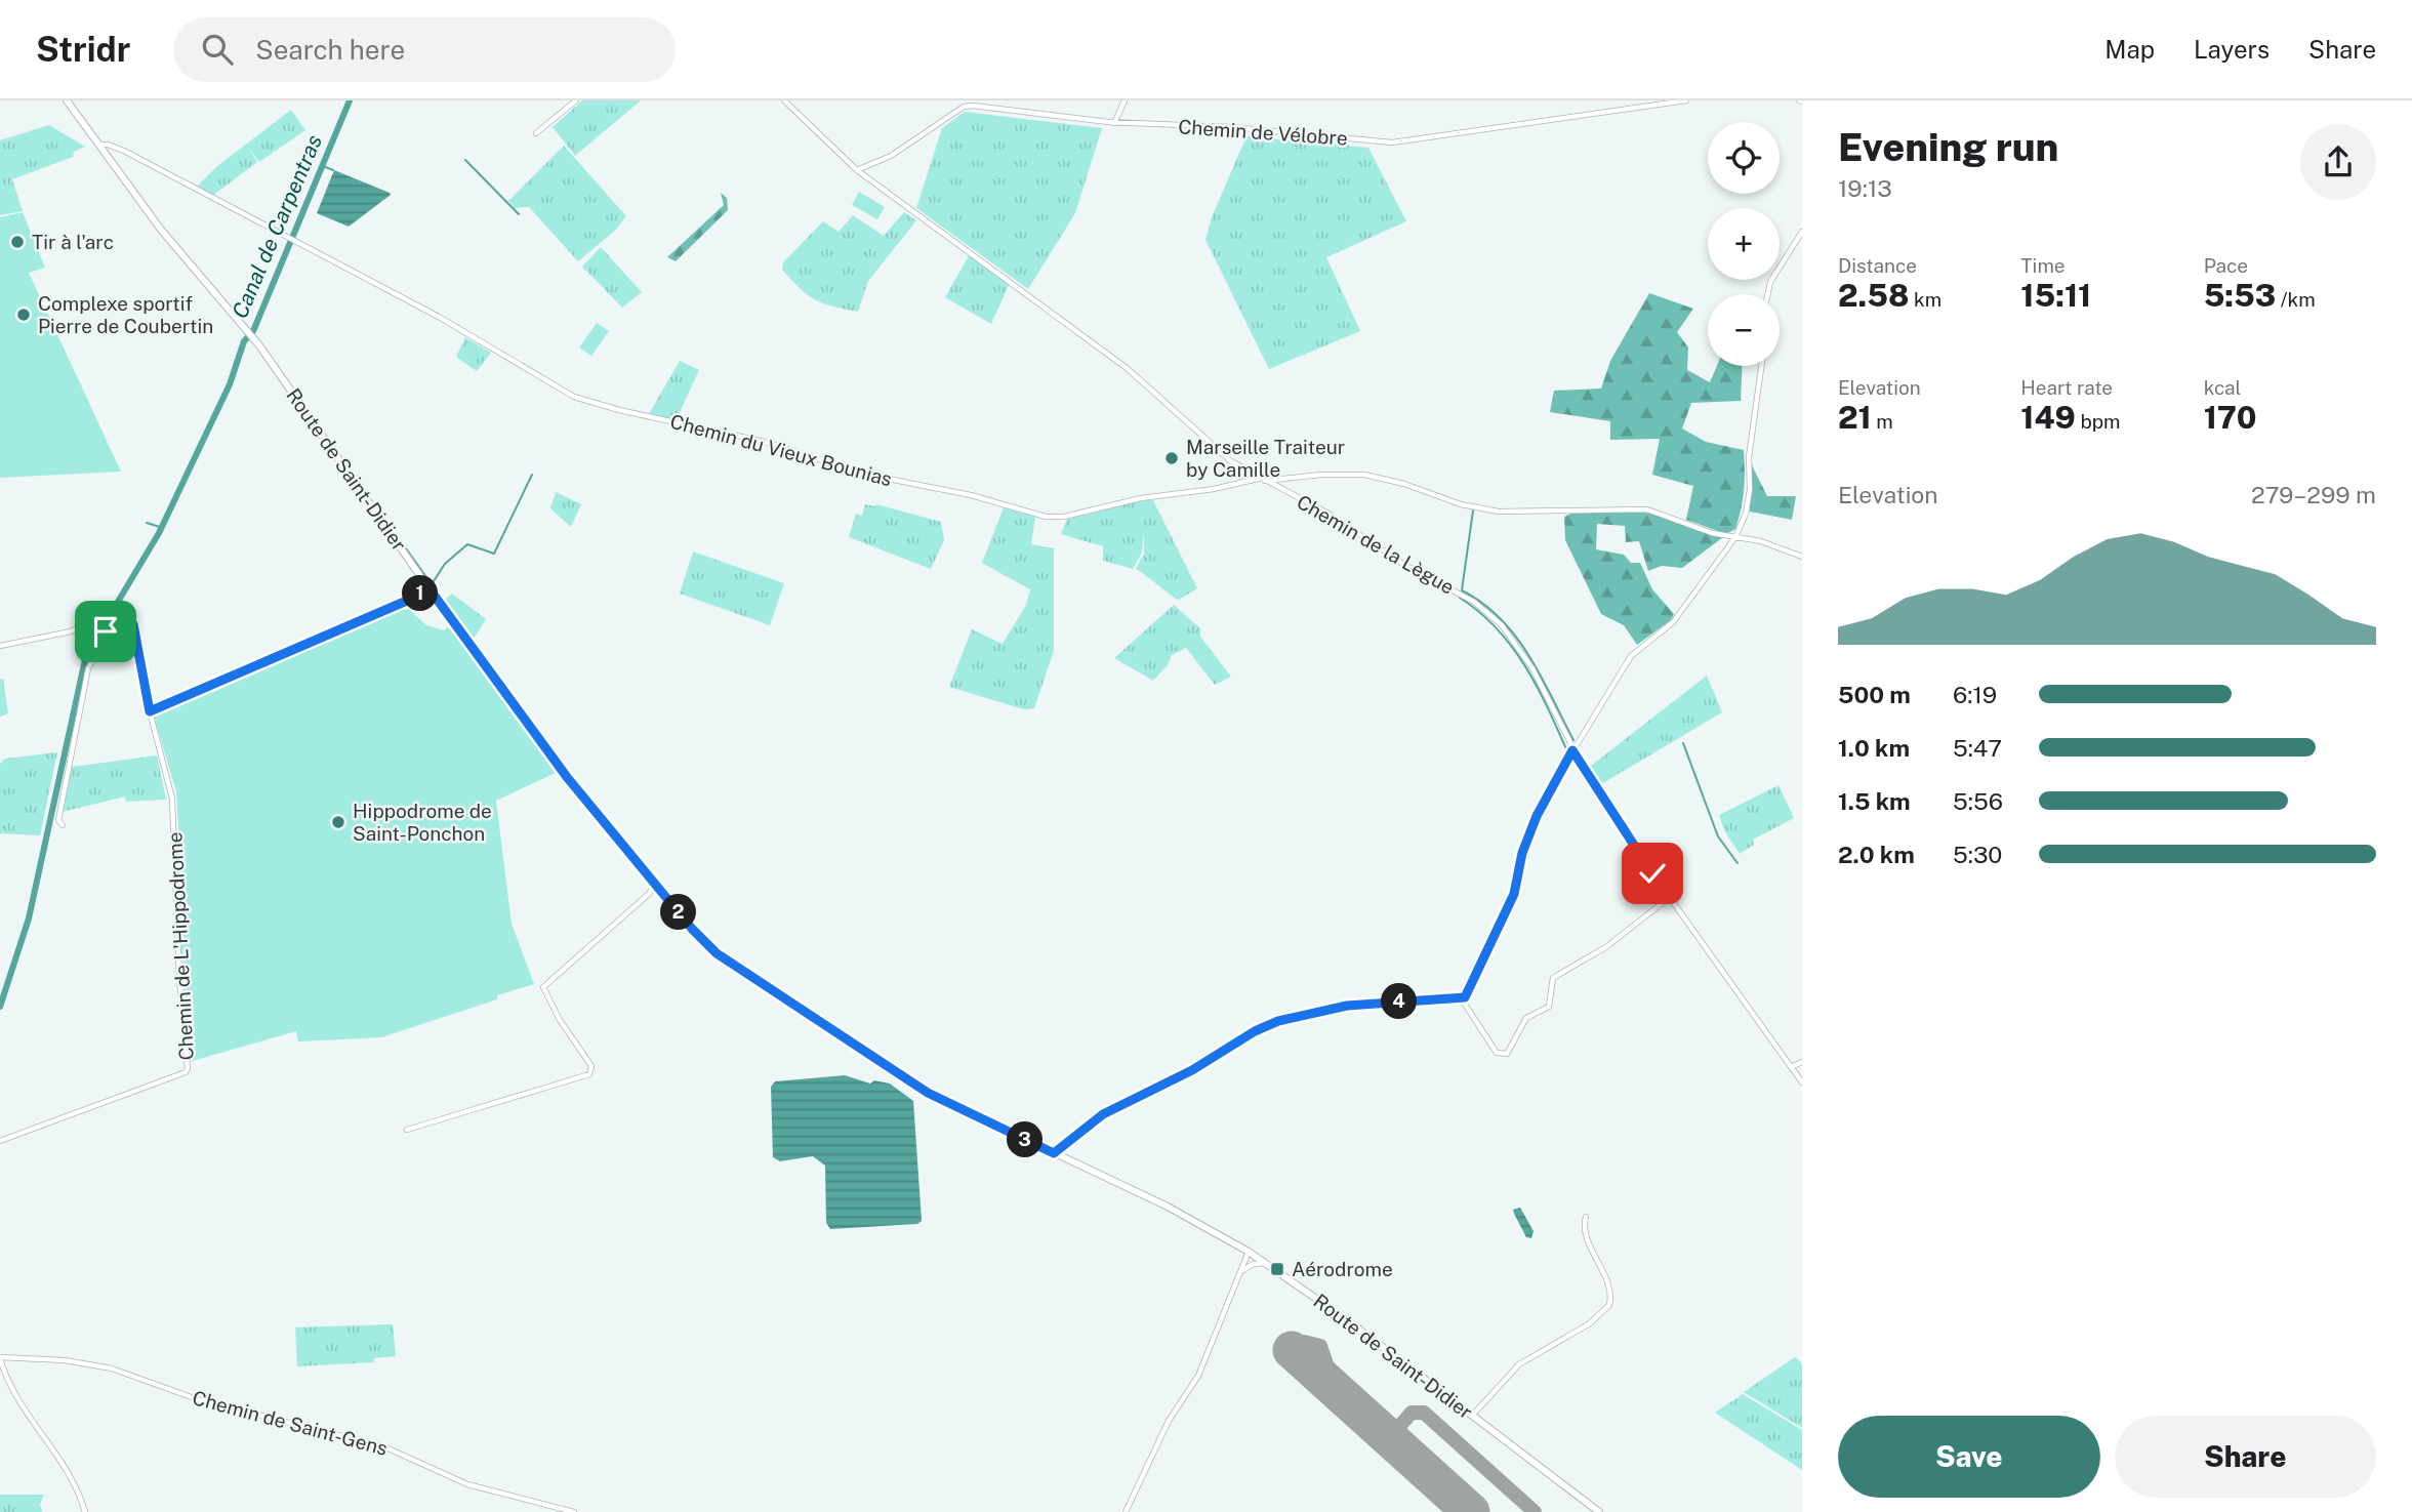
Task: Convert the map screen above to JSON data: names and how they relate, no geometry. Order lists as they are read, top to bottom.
{
  "streets": {
    "main road": ["Route de Saint-Didier"],
    "street": [
      "Chemin de Vélobre",
      "Chemin du Vieux Bounias",
      "Chemin de la Lègue",
      "Chemin de L'Hippodrome",
      "Chemin de Saint-Gens"
    ]
  },
  "crossings": [
    ["Chemin de Vélobre", "Chemin de la Lègue"],
    ["Chemin du Vieux Bounias", "Route de Saint-Didier"],
    ["Chemin du Vieux Bounias", "Chemin de la Lègue"]
  ],
  "water": ["Canal de Carpentras"],
  "places": {
    "other": [
      "Tir à l'arc",
      "Complexe sportif Pierre de Coubertin",
      "Marseille Traiteur by Camille",
      "Hippodrome de Saint-Ponchon"
    ],
    "transit": ["Aérodrome"]
  },
  "page": {
    "header": "Stridr",
    "search": "Search here",
    "nav": ["Map", "Layers", "Share"],
    "heading": ["Evening run", "19:13"],
    "map_buttons": ["+", "−"],
    "stats": [
      ["Distance", "2.58 km"],
      ["Time", "15:11"],
      ["Pace", "5:53 /km"],
      ["Elevation", "21 m"],
      ["Heart rate", "149 bpm"],
      ["kcal", "170"]
    ],
    "chart": ["Elevation", "279–299 m"],
    "pins": [
      "1",
      "2",
      "4",
      "3"
    ],
    "list": [
      {
        "name": "500 m",
        "note": "6:19"
      },
      {
        "name": "1.0 km",
        "note": "5:47"
      },
      {
        "name": "1.5 km",
        "note": "5:56"
      },
      {
        "name": "2.0 km",
        "note": "5:30"
      }
    ],
    "buttons": ["Save", "Share"]
  }
}
